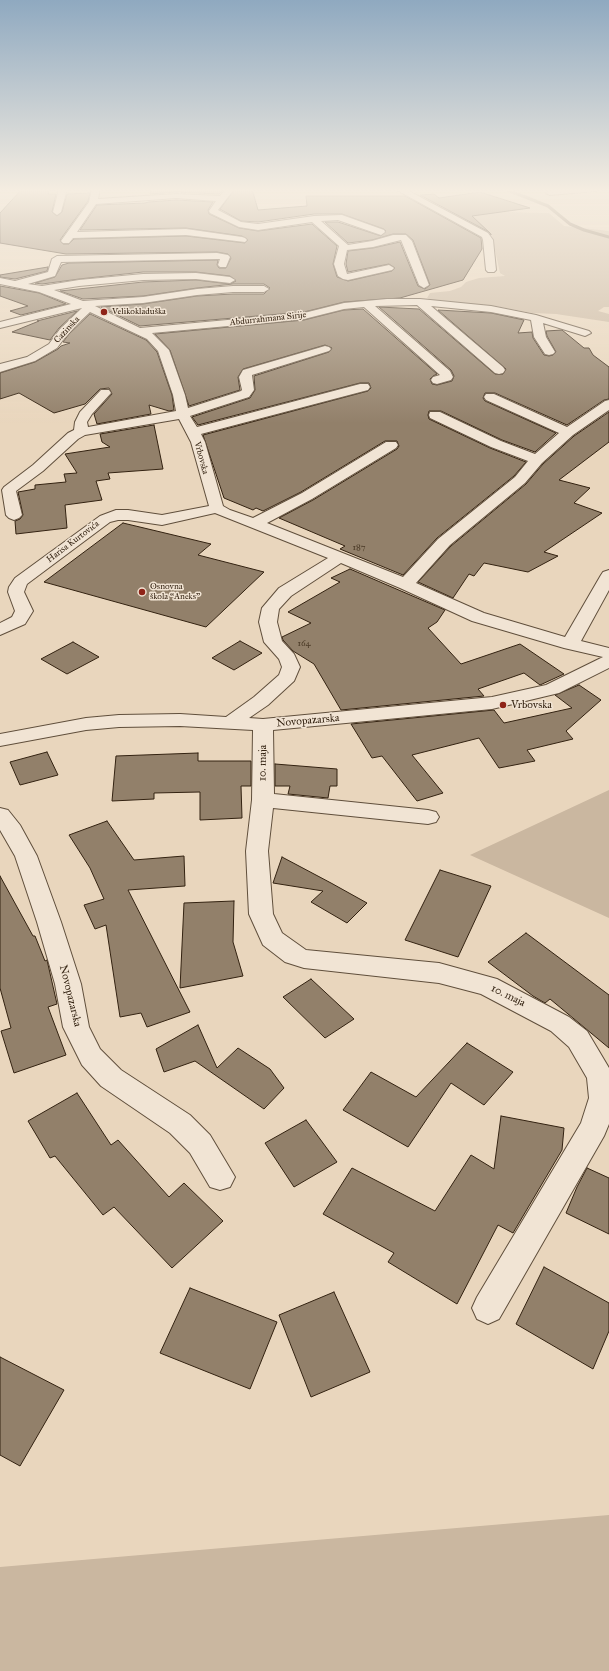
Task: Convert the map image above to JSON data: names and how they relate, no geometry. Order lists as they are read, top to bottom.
{
  "streets": {
    "street": [
      "Abdurrahmana Sirije",
      "Cazinska",
      "Vrbovska",
      "Harisa Kurtovića",
      "Novopazarska",
      "10. maja"
    ]
  },
  "crossings": [
    ["Abdurrahmana Sirije", "Vrbovska"],
    ["Cazinska", "Vrbovska"],
    ["Vrbovska", "Harisa Kurtovića"],
    ["Novopazarska", "10. maja"]
  ],
  "places": ["Velikokladuška", "Osnovna škola “Aneks”", "Vrbovska"],
  "house_numbers": ["187", "164"]
}
